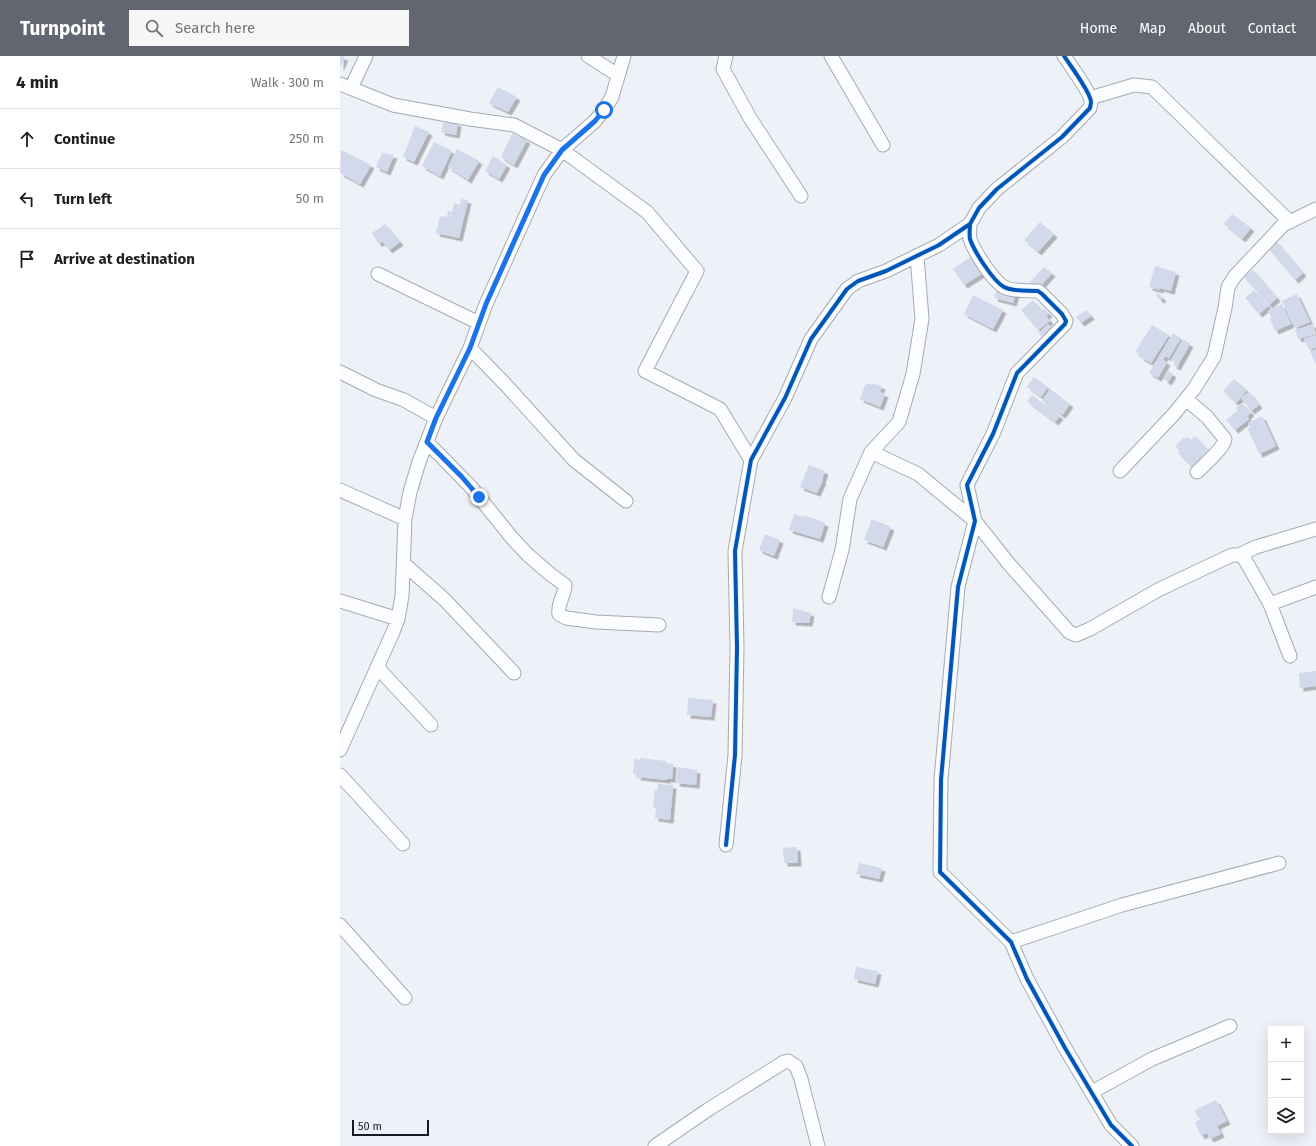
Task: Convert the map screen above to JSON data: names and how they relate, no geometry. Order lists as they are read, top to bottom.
{
  "scale_bar": "50 m",
  "page": {
    "header": "Turnpoint",
    "search": "Search here",
    "nav": [
      "Home",
      "Map",
      "About",
      "Contact"
    ],
    "heading": ["4 min", "Walk · 300 m"],
    "list": [
      ["Continue", "250 m"],
      ["Turn left", "50 m"],
      "Arrive at destination"
    ],
    "map_buttons": ["+", "−"],
    "scale": "50 m"
  }
}
